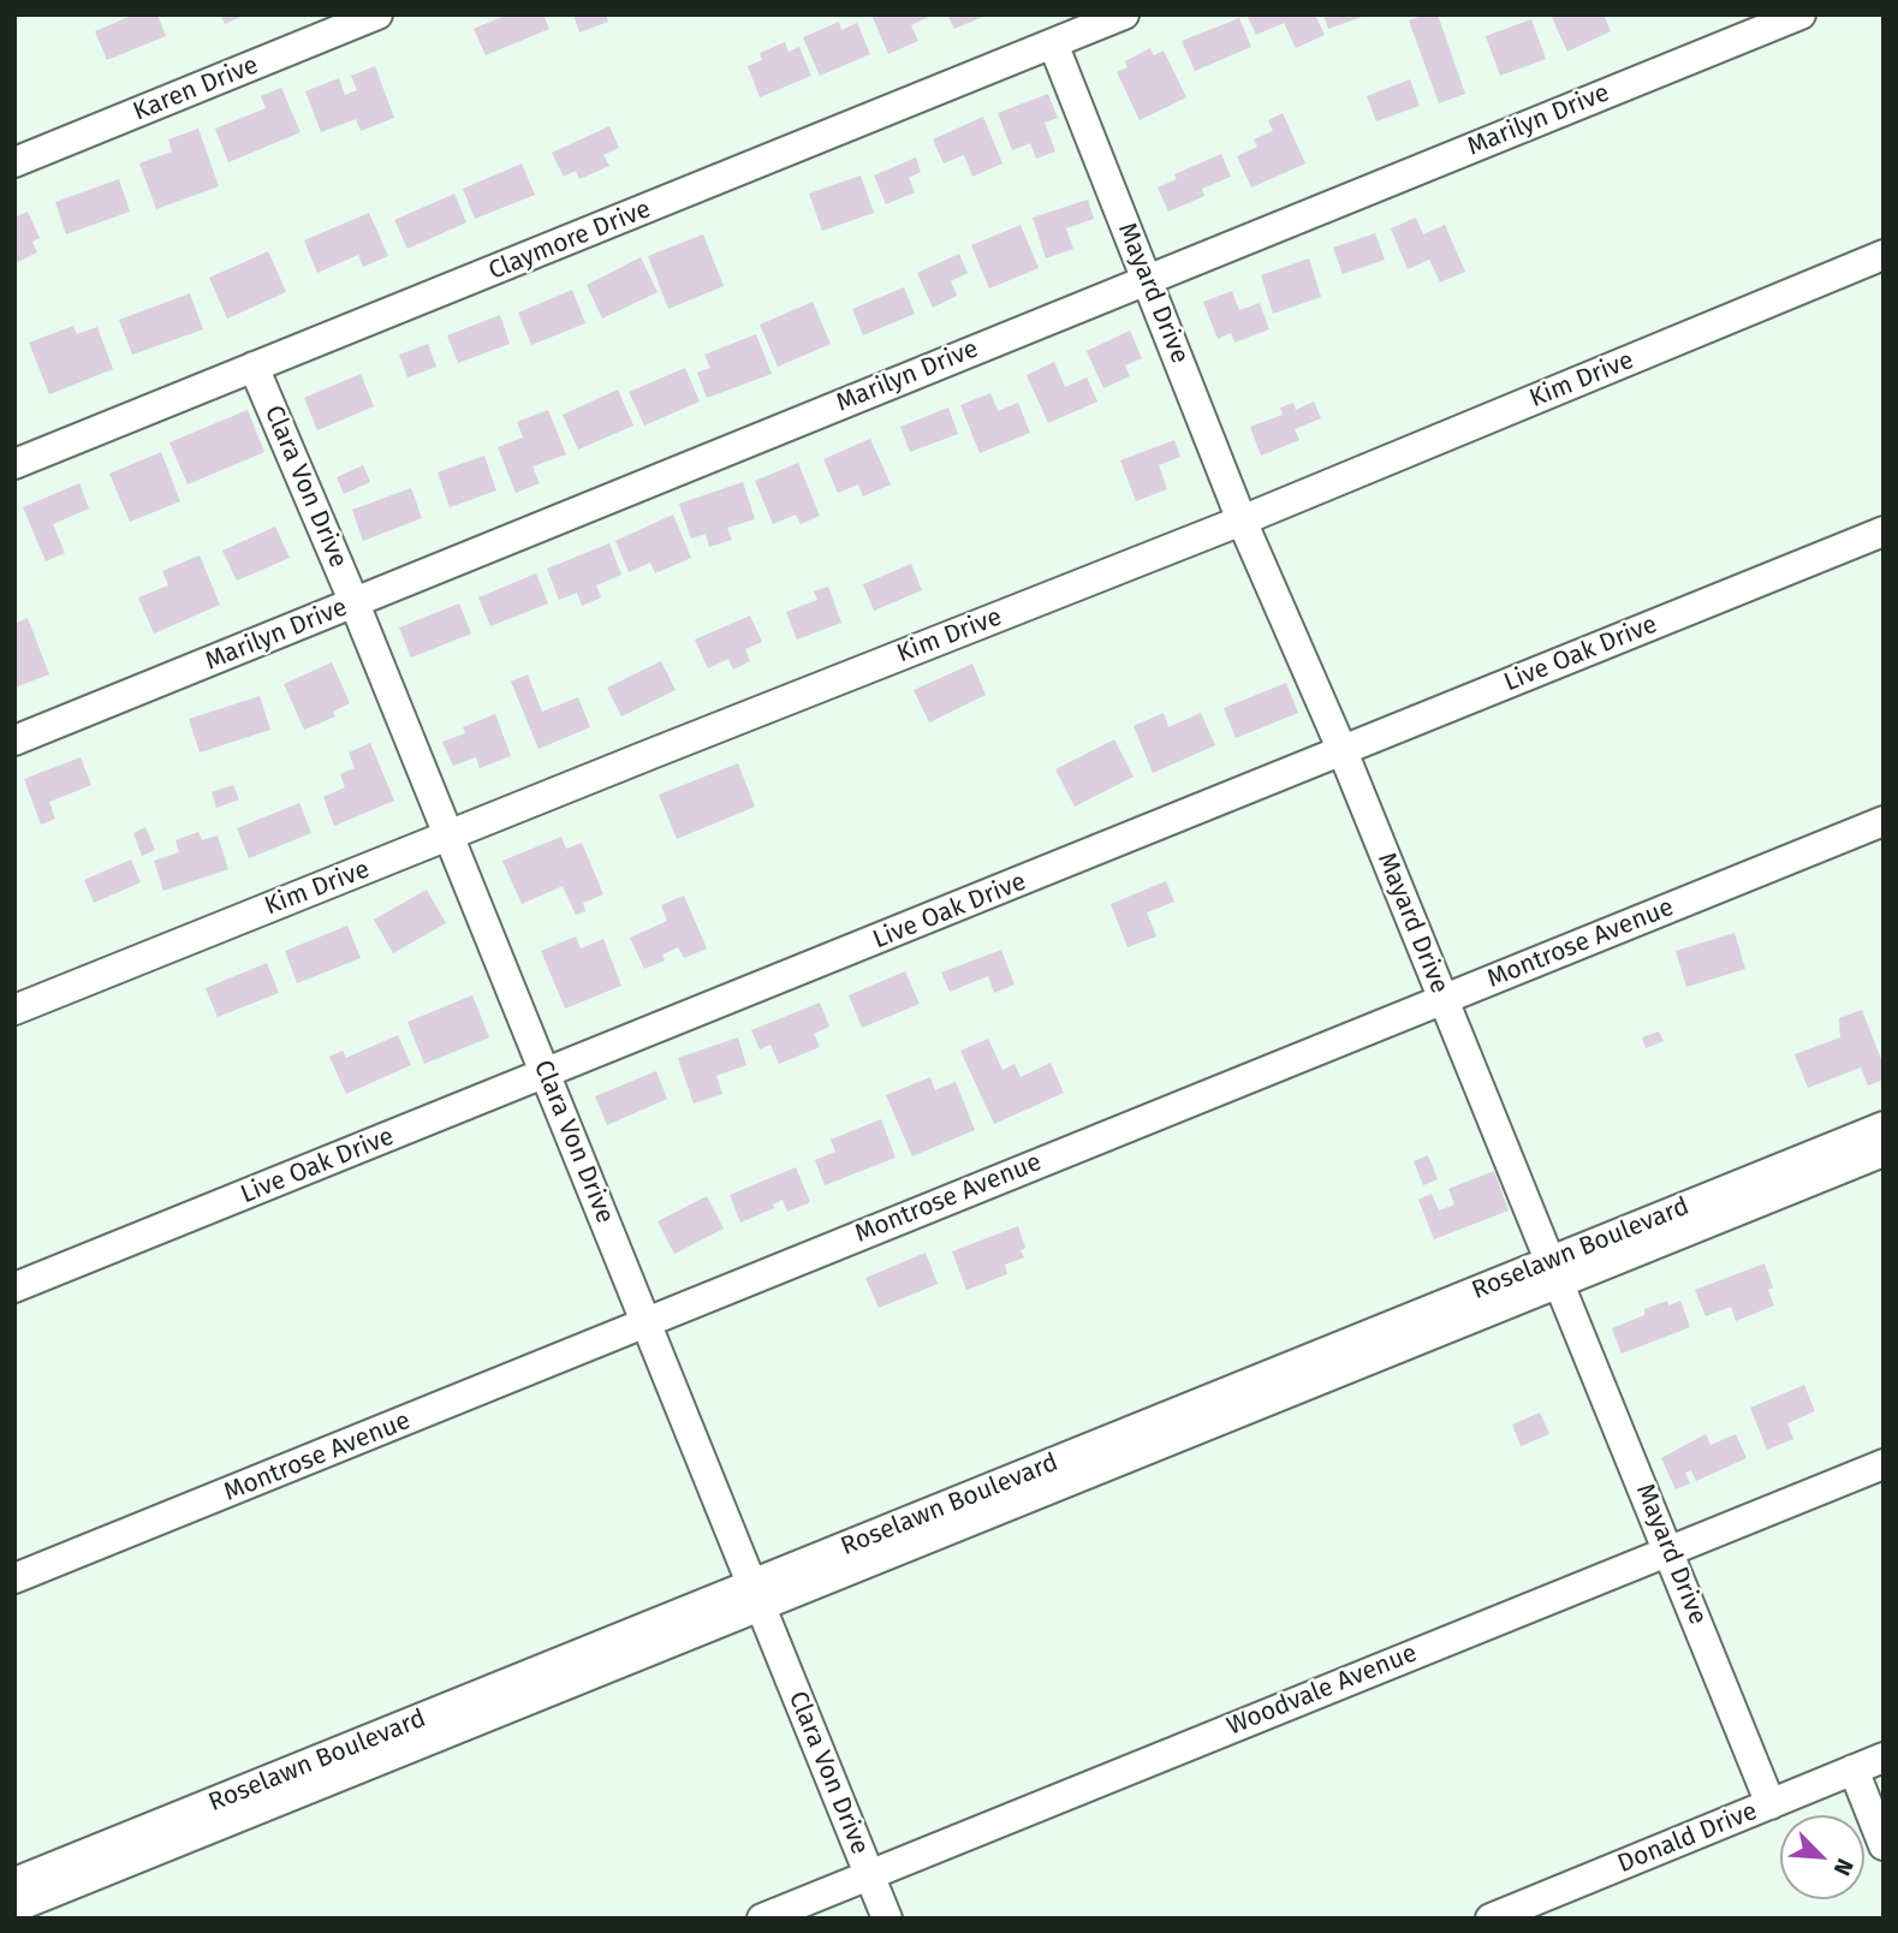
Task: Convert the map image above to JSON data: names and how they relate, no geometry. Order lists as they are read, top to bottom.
{
  "streets": {
    "street": [
      "Karen Drive",
      "Marilyn Drive",
      "Claymore Drive",
      "Mayard Drive",
      "Kim Drive",
      "Clara Von Drive",
      "Live Oak Drive",
      "Montrose Avenue",
      "Roselawn Boulevard",
      "Woodvale Avenue",
      "Donald Drive"
    ]
  },
  "crossings": [
    ["Marilyn Drive", "Mayard Drive"],
    ["Marilyn Drive", "Clara Von Drive"],
    ["Claymore Drive", "Mayard Drive"],
    ["Claymore Drive", "Clara Von Drive"],
    ["Mayard Drive", "Kim Drive"],
    ["Mayard Drive", "Live Oak Drive"],
    ["Mayard Drive", "Montrose Avenue"],
    ["Mayard Drive", "Roselawn Boulevard"],
    ["Mayard Drive", "Woodvale Avenue"],
    ["Mayard Drive", "Donald Drive"],
    ["Kim Drive", "Clara Von Drive"],
    ["Clara Von Drive", "Live Oak Drive"],
    ["Clara Von Drive", "Montrose Avenue"],
    ["Clara Von Drive", "Roselawn Boulevard"],
    ["Clara Von Drive", "Woodvale Avenue"]
  ],
  "north": "bottom right"
}
